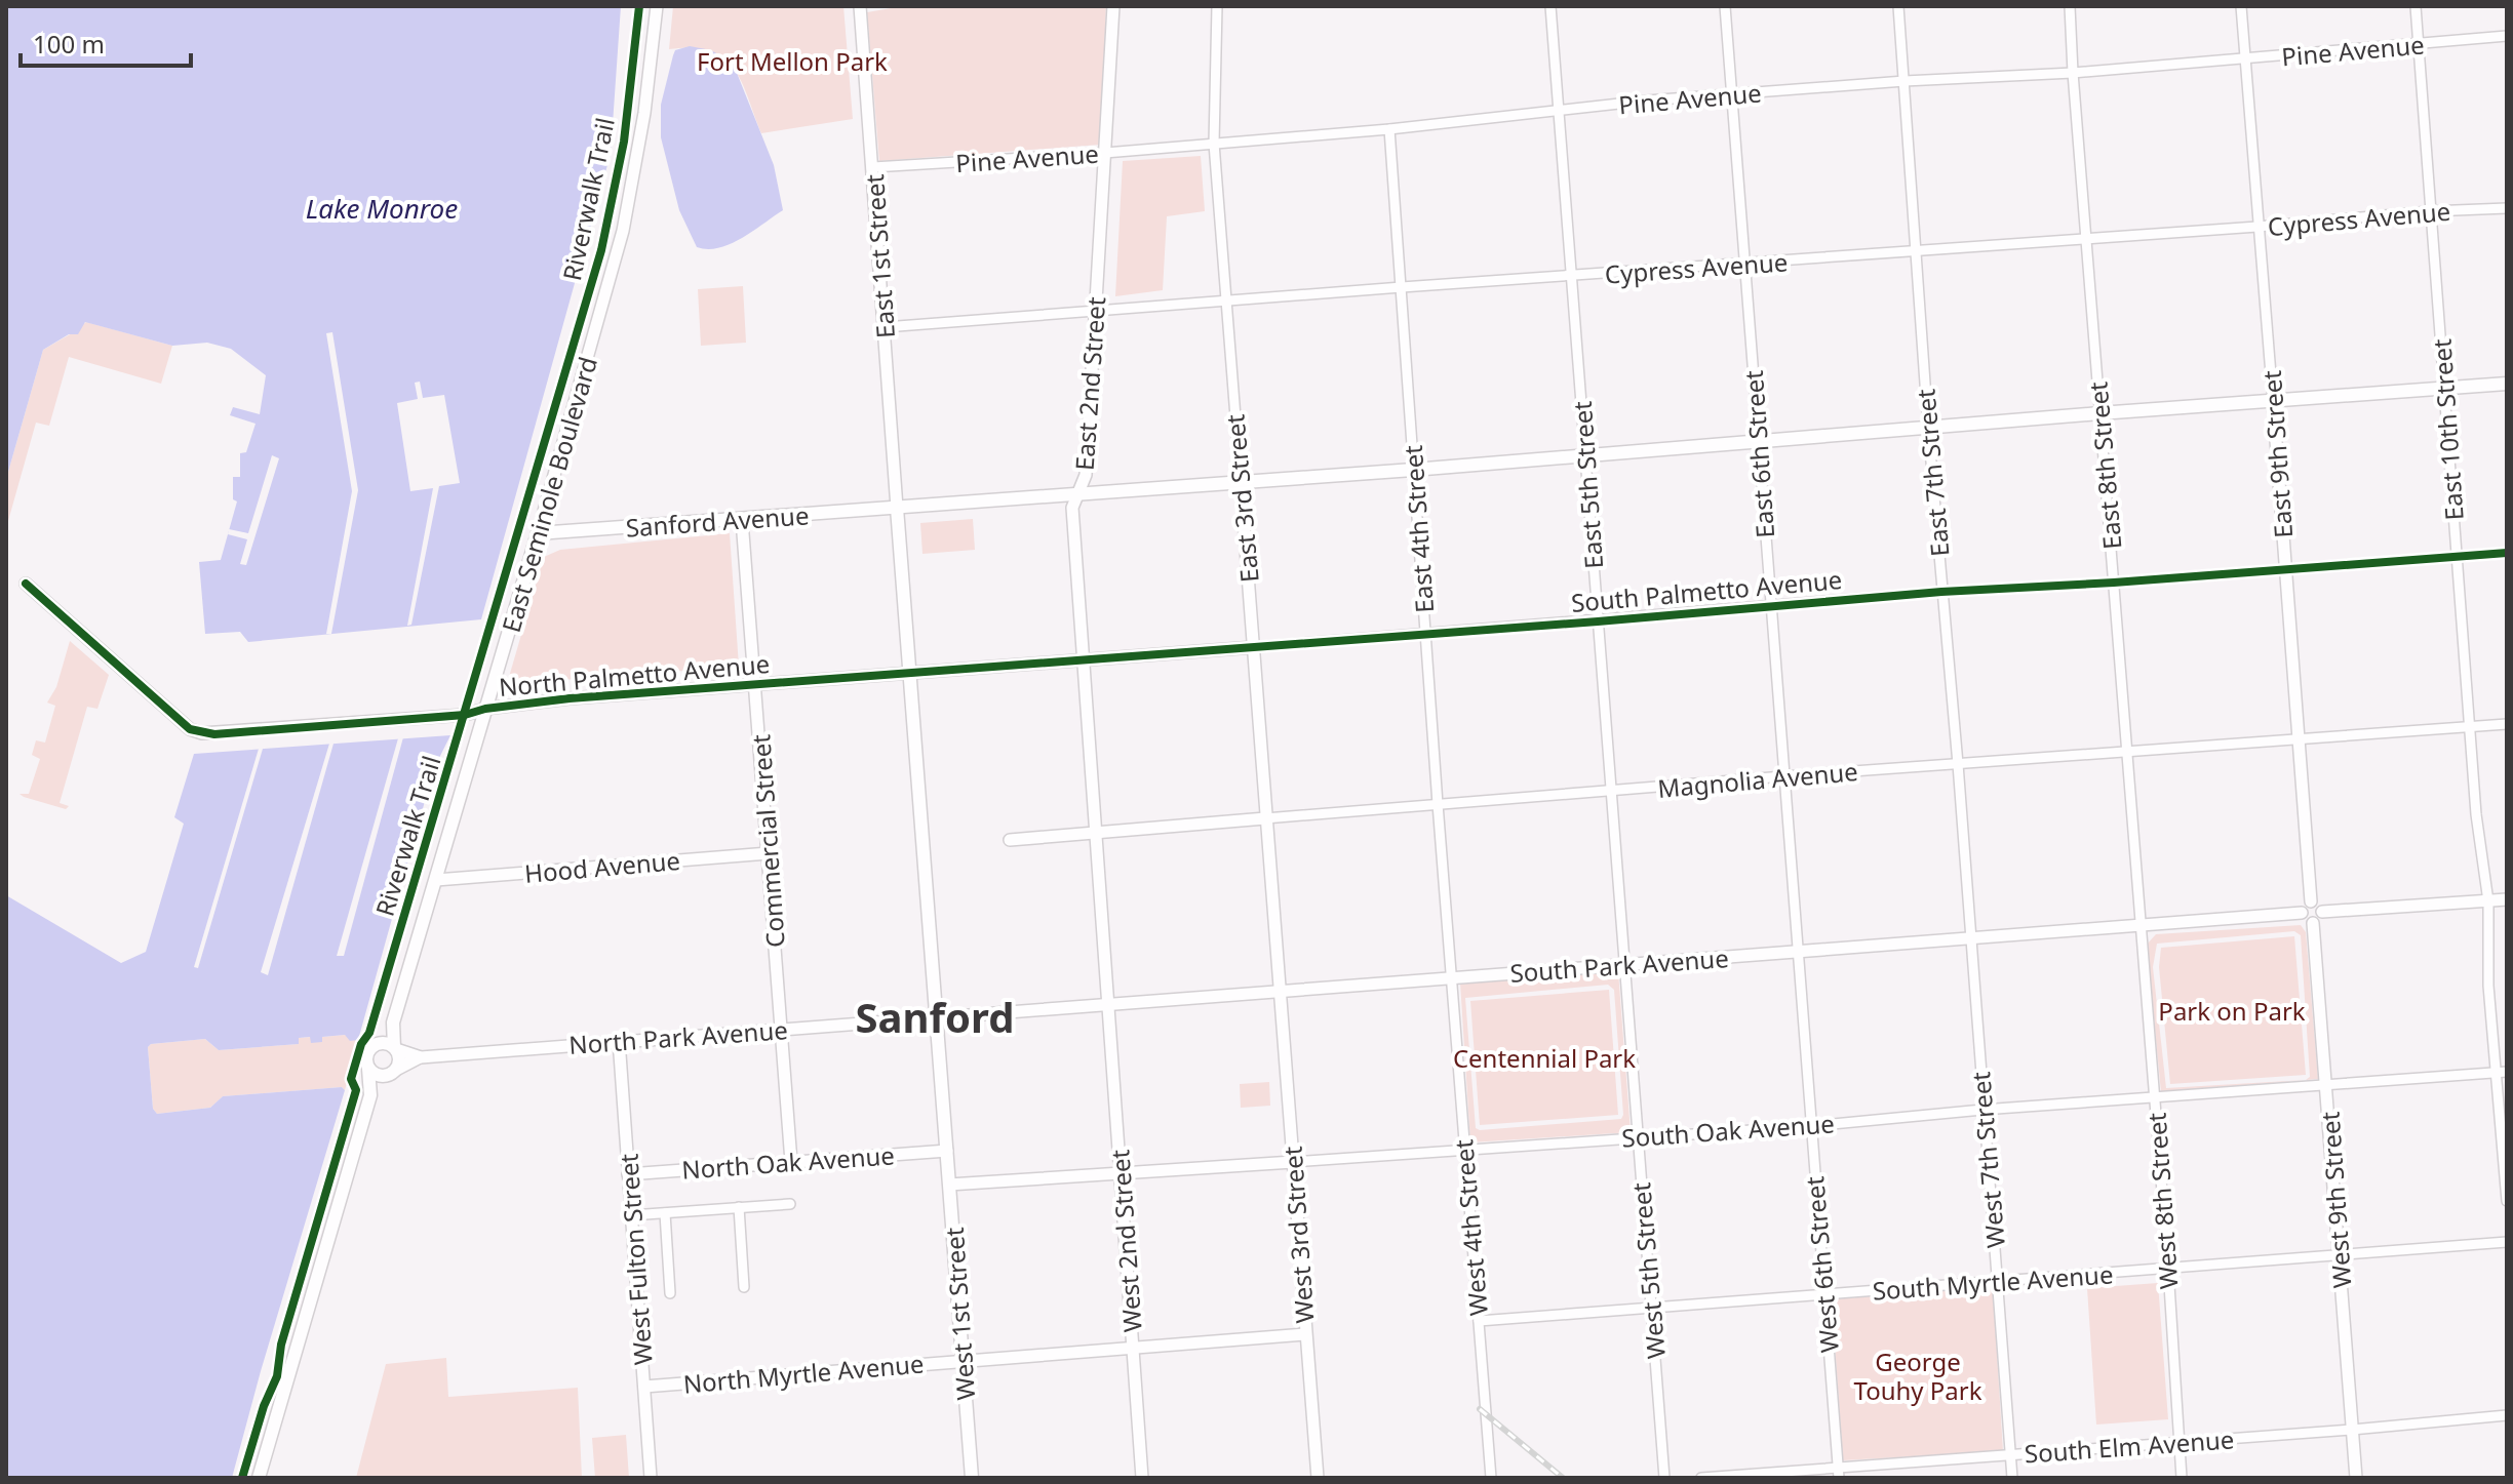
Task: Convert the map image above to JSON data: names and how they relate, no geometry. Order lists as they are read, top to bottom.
{
  "streets": {
    "main road": ["East Seminole Boulevard", "Sanford Avenue", "West 1st Street"],
    "street": [
      "Pine Avenue",
      "Cypress Avenue",
      "East 1st Street",
      "East 2nd Street",
      "East 10th Street",
      "East 6th Street",
      "East 9th Street",
      "East 8th Street",
      "East 7th Street",
      "East 5th Street",
      "East 3rd Street",
      "East 4th Street",
      "South Palmetto Avenue",
      "North Palmetto Avenue",
      "Magnolia Avenue",
      "Commercial Street",
      "Hood Avenue",
      "South Park Avenue",
      "North Park Avenue",
      "South Oak Avenue",
      "West 7th Street",
      "North Oak Avenue",
      "West 9th Street",
      "West 8th Street",
      "West 4th Street",
      "West 3rd Street",
      "West 2nd Street",
      "West Fulton Street",
      "West 6th Street",
      "West 5th Street",
      "South Myrtle Avenue",
      "North Myrtle Avenue",
      "South Elm Avenue"
    ],
    "cycle path": ["Riverwalk Trail"]
  },
  "crossings": [
    ["Pine Avenue", "East 1st Street"],
    ["Pine Avenue", "East 2nd Street"],
    ["Pine Avenue", "East 10th Street"],
    ["Pine Avenue", "East 6th Street"],
    ["Pine Avenue", "East 9th Street"],
    ["Pine Avenue", "East 8th Street"],
    ["Pine Avenue", "East 7th Street"],
    ["Pine Avenue", "East 5th Street"],
    ["Pine Avenue", "East 3rd Street"],
    ["Pine Avenue", "East 4th Street"],
    ["Cypress Avenue", "East 1st Street"],
    ["Cypress Avenue", "East 2nd Street"],
    ["Cypress Avenue", "East 10th Street"],
    ["Cypress Avenue", "East 6th Street"],
    ["Cypress Avenue", "East 9th Street"],
    ["Cypress Avenue", "East 8th Street"],
    ["Cypress Avenue", "East 7th Street"],
    ["Cypress Avenue", "East 5th Street"],
    ["Cypress Avenue", "East 3rd Street"],
    ["Cypress Avenue", "East 4th Street"],
    ["East 1st Street", "Sanford Avenue"],
    ["East 1st Street", "West 1st Street"],
    ["East 2nd Street", "Sanford Avenue"],
    ["East 2nd Street", "South Palmetto Avenue"],
    ["East 2nd Street", "Magnolia Avenue"],
    ["East 2nd Street", "South Park Avenue"],
    ["East 2nd Street", "West 2nd Street"],
    ["East 10th Street", "Sanford Avenue"],
    ["East 10th Street", "South Palmetto Avenue"],
    ["East 10th Street", "Magnolia Avenue"],
    ["East 10th Street", "South Oak Avenue"],
    ["East 6th Street", "Sanford Avenue"],
    ["East 6th Street", "South Palmetto Avenue"],
    ["East 6th Street", "Magnolia Avenue"],
    ["East 6th Street", "South Park Avenue"],
    ["East 6th Street", "West 6th Street"],
    ["East 9th Street", "Sanford Avenue"],
    ["East 9th Street", "South Palmetto Avenue"],
    ["East 9th Street", "Magnolia Avenue"],
    ["East 9th Street", "South Park Avenue"],
    ["East 9th Street", "West 9th Street"],
    ["East 8th Street", "Sanford Avenue"],
    ["East 8th Street", "South Palmetto Avenue"],
    ["East 8th Street", "Magnolia Avenue"],
    ["East 8th Street", "South Park Avenue"],
    ["East 8th Street", "West 8th Street"],
    ["East 7th Street", "Sanford Avenue"],
    ["East 7th Street", "South Palmetto Avenue"],
    ["East 7th Street", "Magnolia Avenue"],
    ["East 7th Street", "South Park Avenue"],
    ["East 7th Street", "West 7th Street"],
    ["East 5th Street", "Sanford Avenue"],
    ["East 5th Street", "South Palmetto Avenue"],
    ["East 5th Street", "Magnolia Avenue"],
    ["East 5th Street", "South Park Avenue"],
    ["East 5th Street", "West 5th Street"],
    ["East Seminole Boulevard", "Sanford Avenue"],
    ["East Seminole Boulevard", "North Palmetto Avenue"],
    ["East Seminole Boulevard", "Hood Avenue"],
    ["East 3rd Street", "Sanford Avenue"],
    ["East 3rd Street", "South Palmetto Avenue"],
    ["East 3rd Street", "Magnolia Avenue"],
    ["East 3rd Street", "South Park Avenue"],
    ["East 3rd Street", "West 3rd Street"],
    ["Sanford Avenue", "East 4th Street"],
    ["Sanford Avenue", "Commercial Street"],
    ["Sanford Avenue", "West 1st Street"],
    ["East 4th Street", "South Palmetto Avenue"],
    ["East 4th Street", "Magnolia Avenue"],
    ["East 4th Street", "South Park Avenue"],
    ["East 4th Street", "West 4th Street"],
    ["South Palmetto Avenue", "North Palmetto Avenue"],
    ["South Palmetto Avenue", "West 1st Street"],
    ["North Palmetto Avenue", "Commercial Street"],
    ["North Palmetto Avenue", "West 1st Street"],
    ["Commercial Street", "Hood Avenue"],
    ["Commercial Street", "North Park Avenue"],
    ["Commercial Street", "North Oak Avenue"],
    ["South Park Avenue", "North Park Avenue"],
    ["South Park Avenue", "West 7th Street"],
    ["South Park Avenue", "West 9th Street"],
    ["South Park Avenue", "West 8th Street"],
    ["South Park Avenue", "West 4th Street"],
    ["South Park Avenue", "West 3rd Street"],
    ["South Park Avenue", "West 2nd Street"],
    ["South Park Avenue", "West 6th Street"],
    ["South Park Avenue", "West 5th Street"],
    ["South Park Avenue", "West 1st Street"],
    ["North Park Avenue", "West Fulton Street"],
    ["North Park Avenue", "West 1st Street"],
    ["South Oak Avenue", "West 7th Street"],
    ["South Oak Avenue", "West 9th Street"],
    ["South Oak Avenue", "West 8th Street"],
    ["South Oak Avenue", "West 4th Street"],
    ["South Oak Avenue", "West 3rd Street"],
    ["South Oak Avenue", "West 2nd Street"],
    ["South Oak Avenue", "West 6th Street"],
    ["South Oak Avenue", "West 5th Street"],
    ["South Oak Avenue", "West 1st Street"],
    ["West 7th Street", "South Myrtle Avenue"],
    ["West 7th Street", "South Elm Avenue"],
    ["North Oak Avenue", "West Fulton Street"],
    ["North Oak Avenue", "West 1st Street"],
    ["West 9th Street", "South Myrtle Avenue"],
    ["West 9th Street", "South Elm Avenue"],
    ["West 8th Street", "South Myrtle Avenue"],
    ["West 8th Street", "South Elm Avenue"],
    ["West 4th Street", "South Myrtle Avenue"],
    ["West Fulton Street", "North Myrtle Avenue"],
    ["West 6th Street", "South Myrtle Avenue"],
    ["West 6th Street", "South Elm Avenue"],
    ["West 5th Street", "South Myrtle Avenue"],
    ["West 1st Street", "North Myrtle Avenue"]
  ],
  "districts": ["Sanford"],
  "water": ["Lake Monroe"],
  "parks": [
    "Fort Mellon Park",
    "Park on Park",
    "Centennial Park",
    "George Touhy Park"
  ],
  "scale_bar": "100 m"
}
